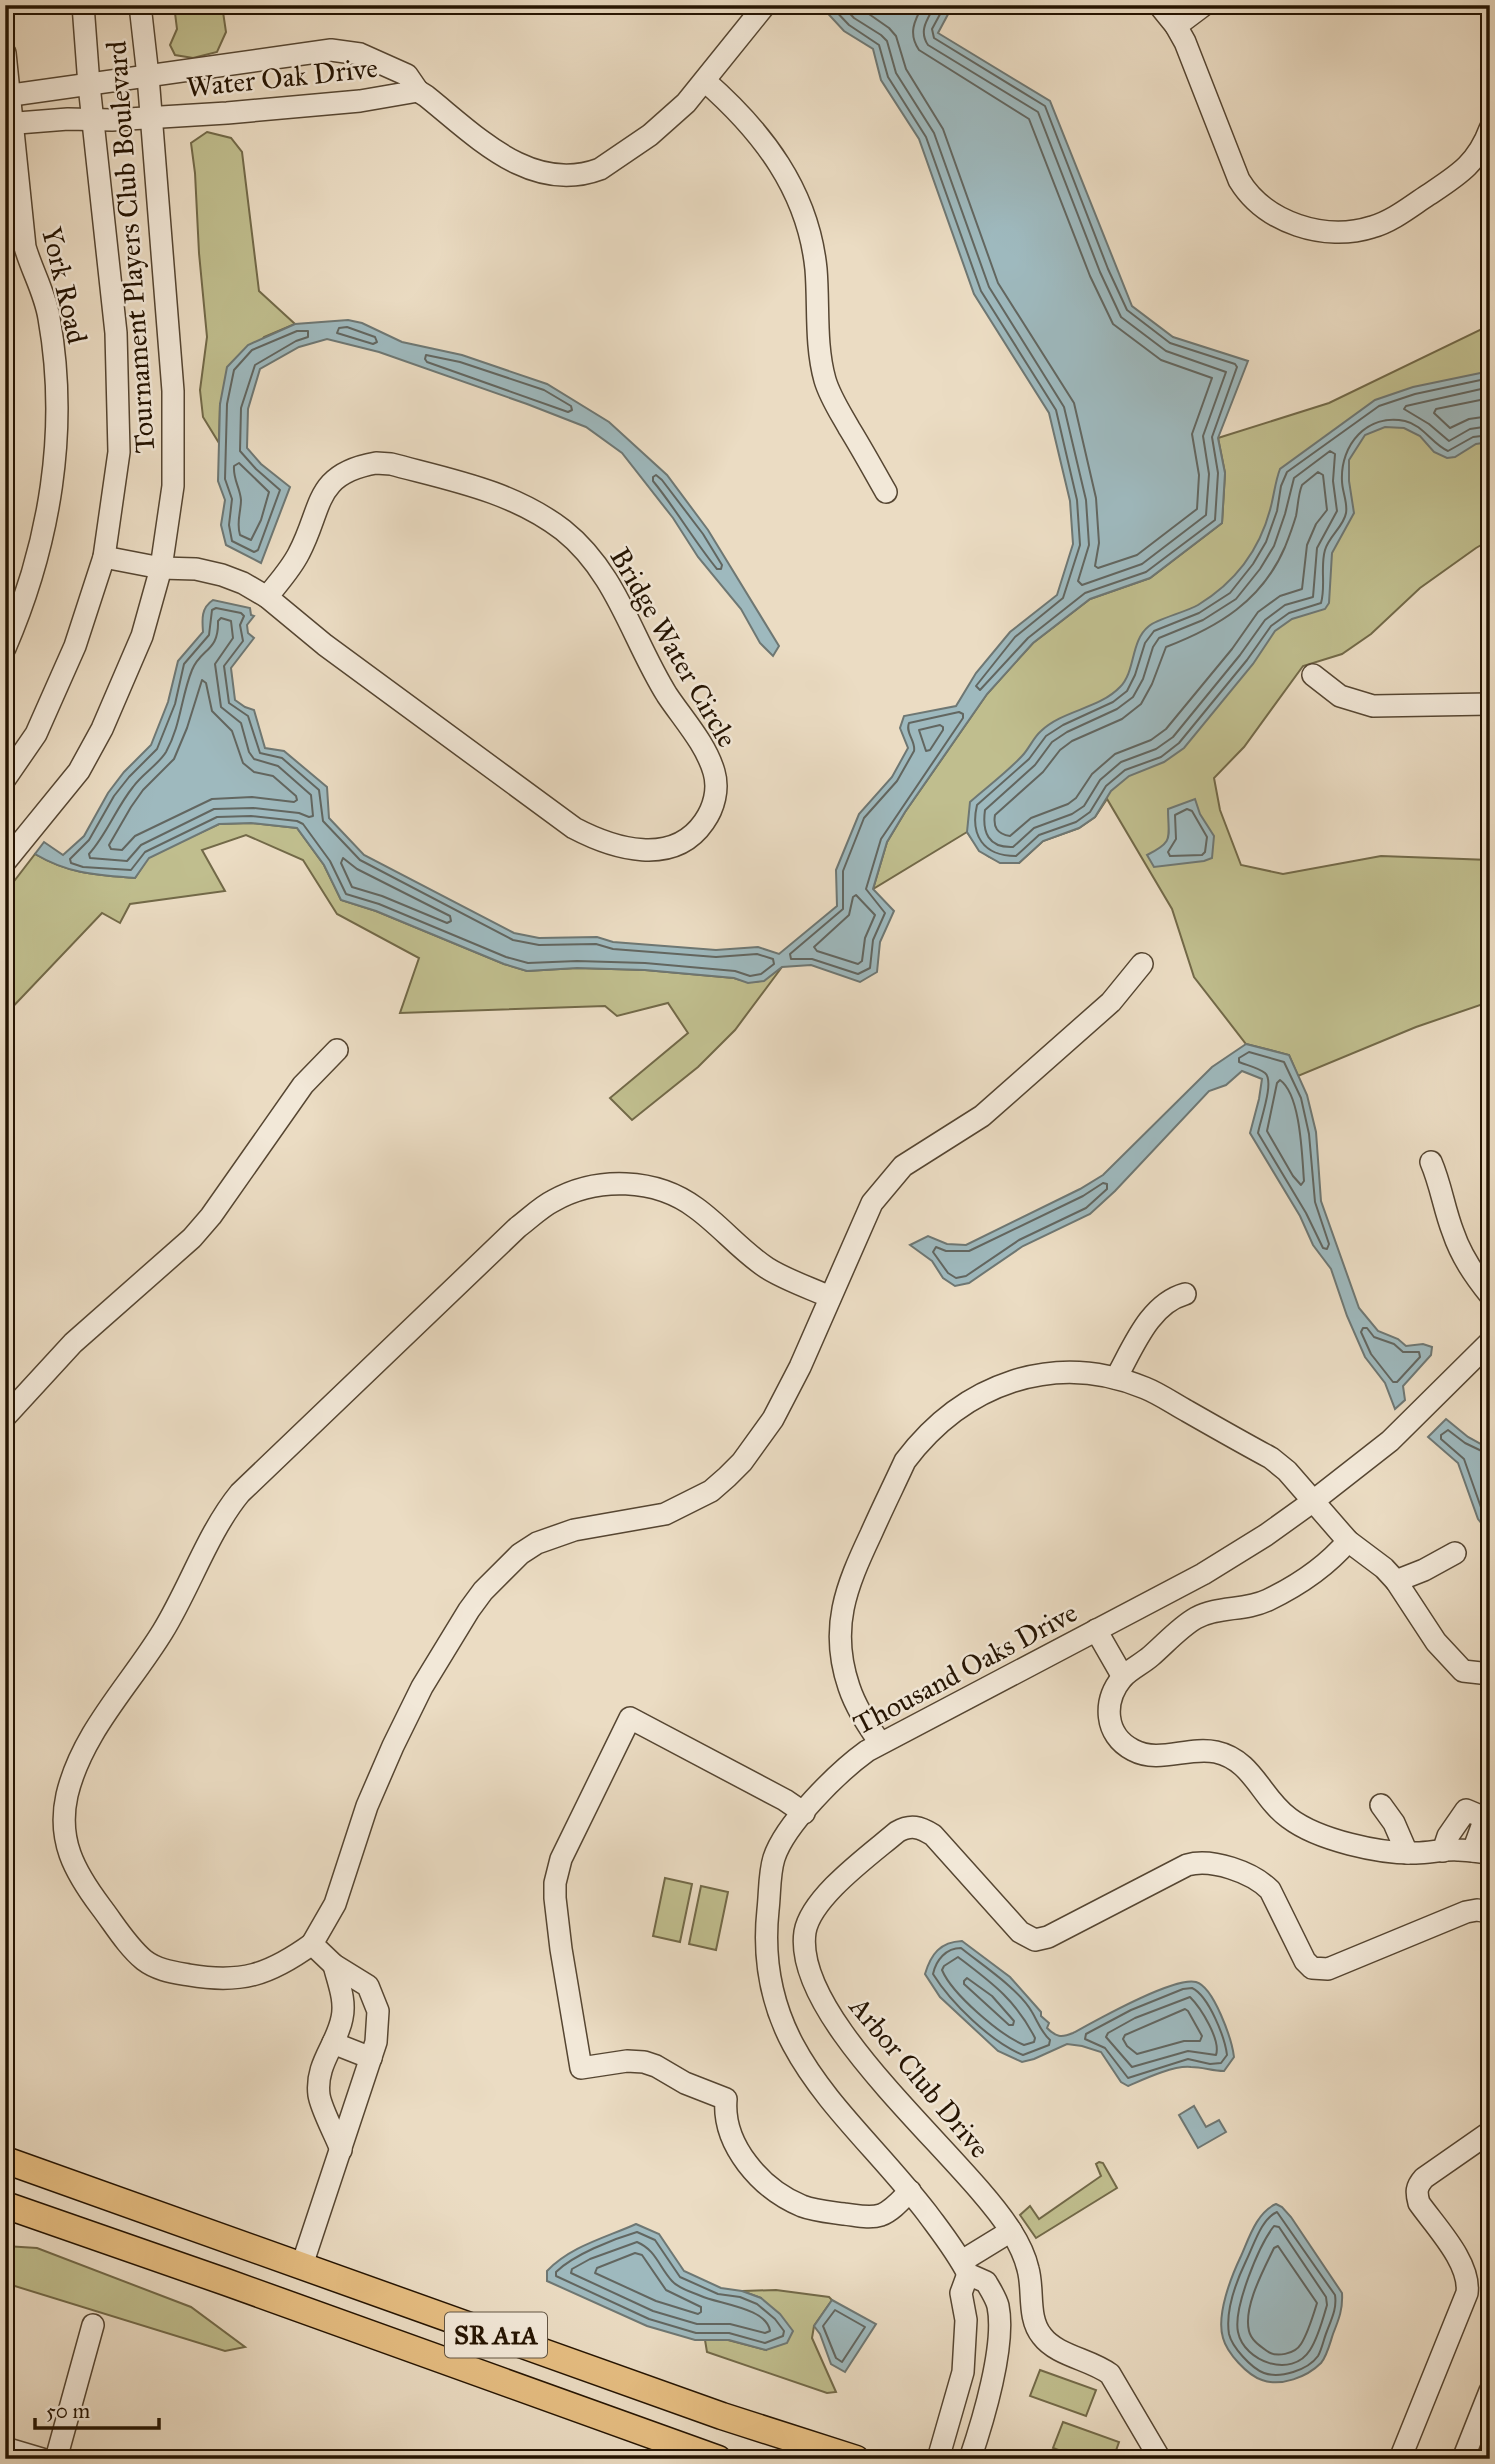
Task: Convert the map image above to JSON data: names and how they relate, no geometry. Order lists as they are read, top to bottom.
{
  "streets": {
    "main road": ["SR A1A"],
    "street": [
      "Water Oak Drive",
      "Tournament Players Club Boulevard",
      "York Road",
      "Bridge Water Circle",
      "Thousand Oaks Drive",
      "Arbor Club Drive"
    ]
  },
  "crossings": [
    ["Water Oak Drive", "Tournament Players Club Boulevard"],
    ["Water Oak Drive", "York Road"],
    ["Tournament Players Club Boulevard", "Bridge Water Circle"]
  ],
  "scale_bar": "50 m"
}
